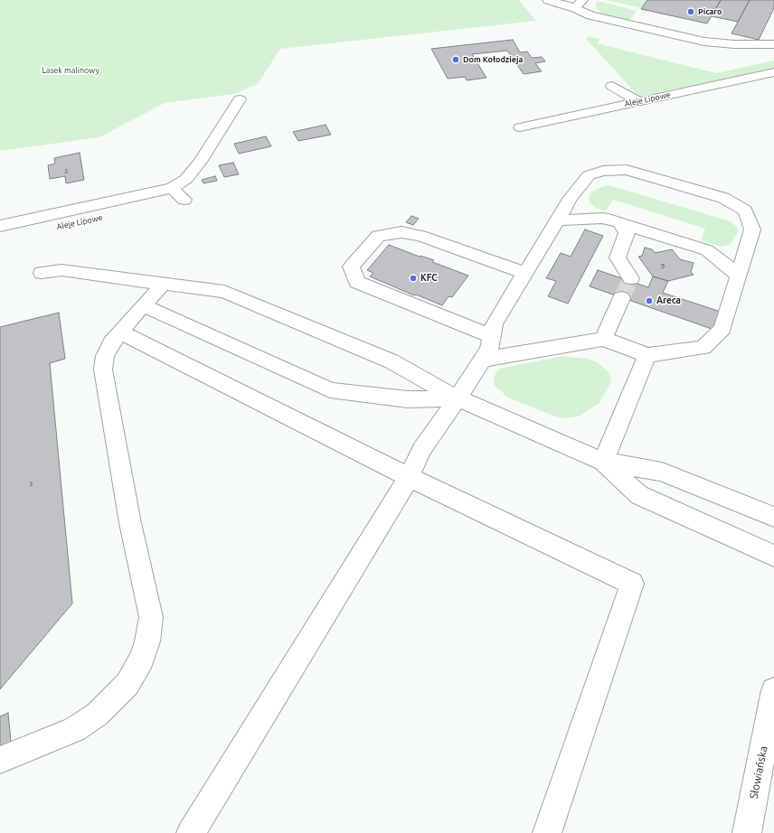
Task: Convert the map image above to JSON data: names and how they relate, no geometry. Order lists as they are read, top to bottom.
{
  "streets": {
    "street": ["Aleje Lipowe", "Słowiańska"]
  },
  "parks": ["Lasek malinowy"],
  "places": [
    "Picaro",
    "Dom Kołodzieja",
    "KFC",
    "Areca"
  ],
  "house_numbers": ["3", "5", "3"]
}
